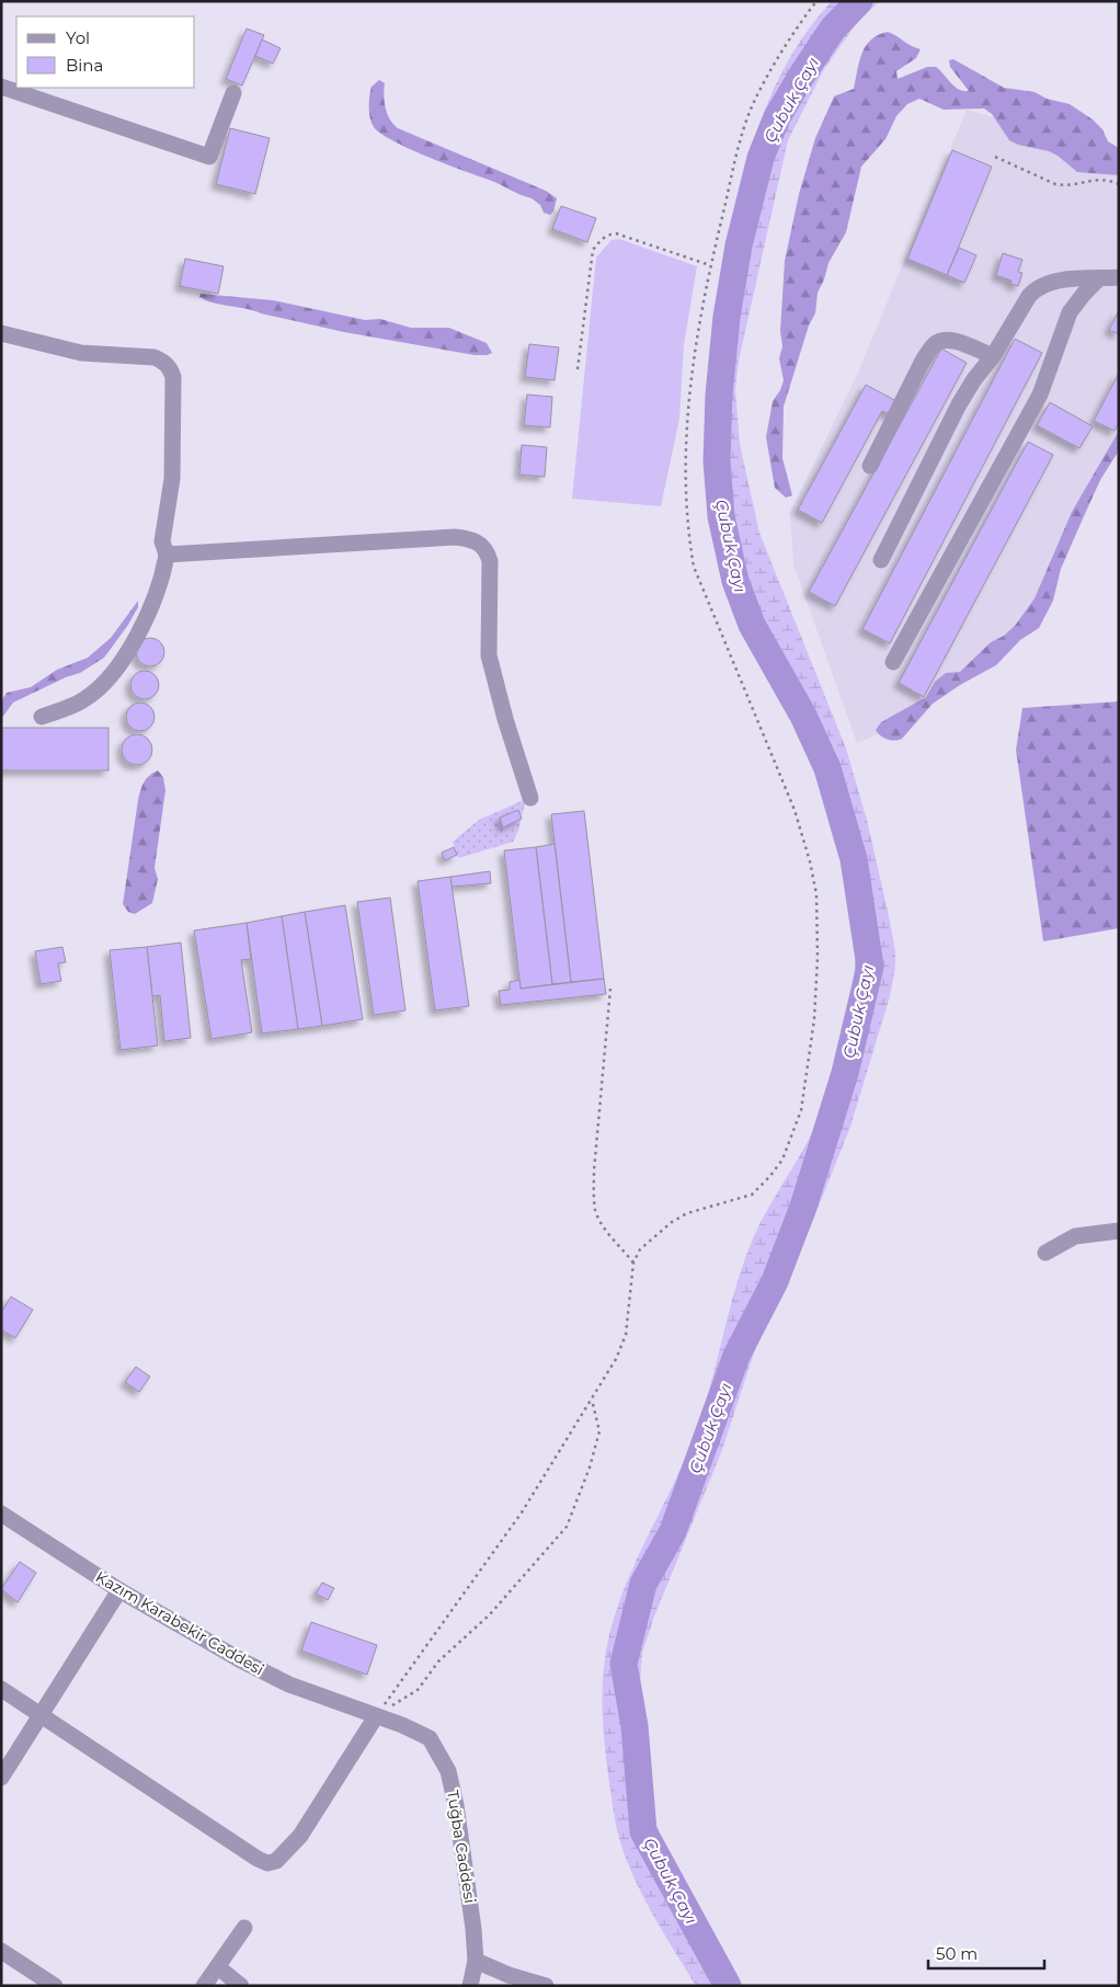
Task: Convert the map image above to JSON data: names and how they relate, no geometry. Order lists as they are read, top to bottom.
{
  "streets": {
    "street": ["Kazım Karabekir Caddesi", "Tuğba Caddesi"]
  },
  "crossings": [
    ["Kazım Karabekir Caddesi", "Tuğba Caddesi"]
  ],
  "water": ["Çubuk Çayı"],
  "legend": ["Yol", "Bina"],
  "scale_bar": "50 m"
}
